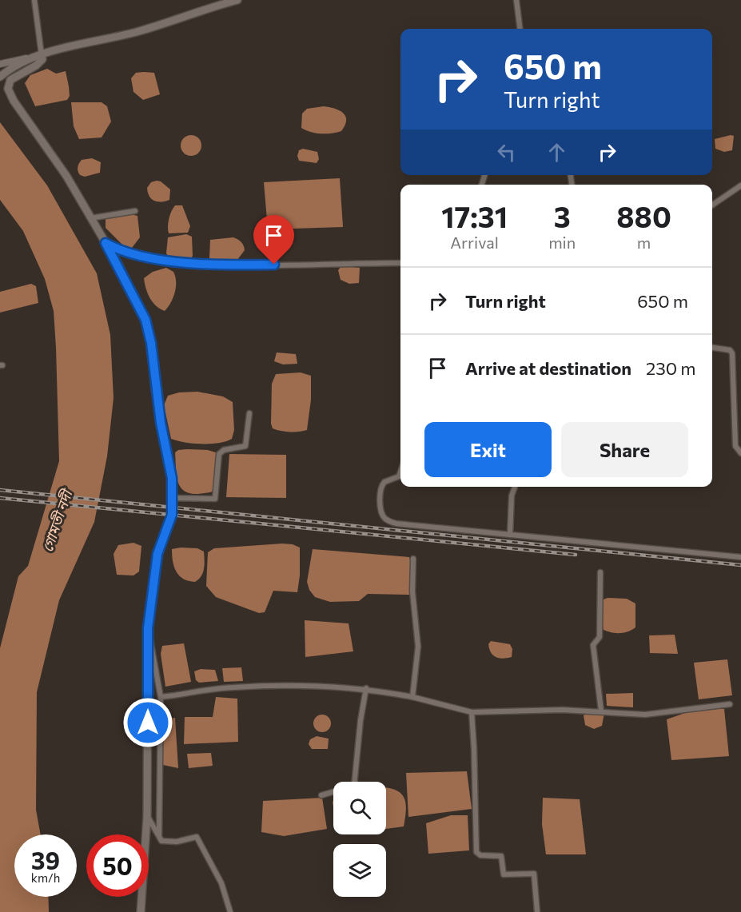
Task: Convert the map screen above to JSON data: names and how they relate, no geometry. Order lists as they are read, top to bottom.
{
  "water": ["গোমতী নদী"],
  "page": {
    "turn": ["650 m", "Turn right"],
    "eta": [
      "17:31",
      "Arrival",
      "3",
      "min",
      "880",
      "m"
    ],
    "list": [
      {
        "name": "Turn right",
        "value": "650 m"
      },
      {
        "name": "Arrive at destination",
        "value": "230 m"
      }
    ],
    "buttons": ["Exit", "Share"],
    "speed": "39 km/h",
    "limit": "50"
  }
}
